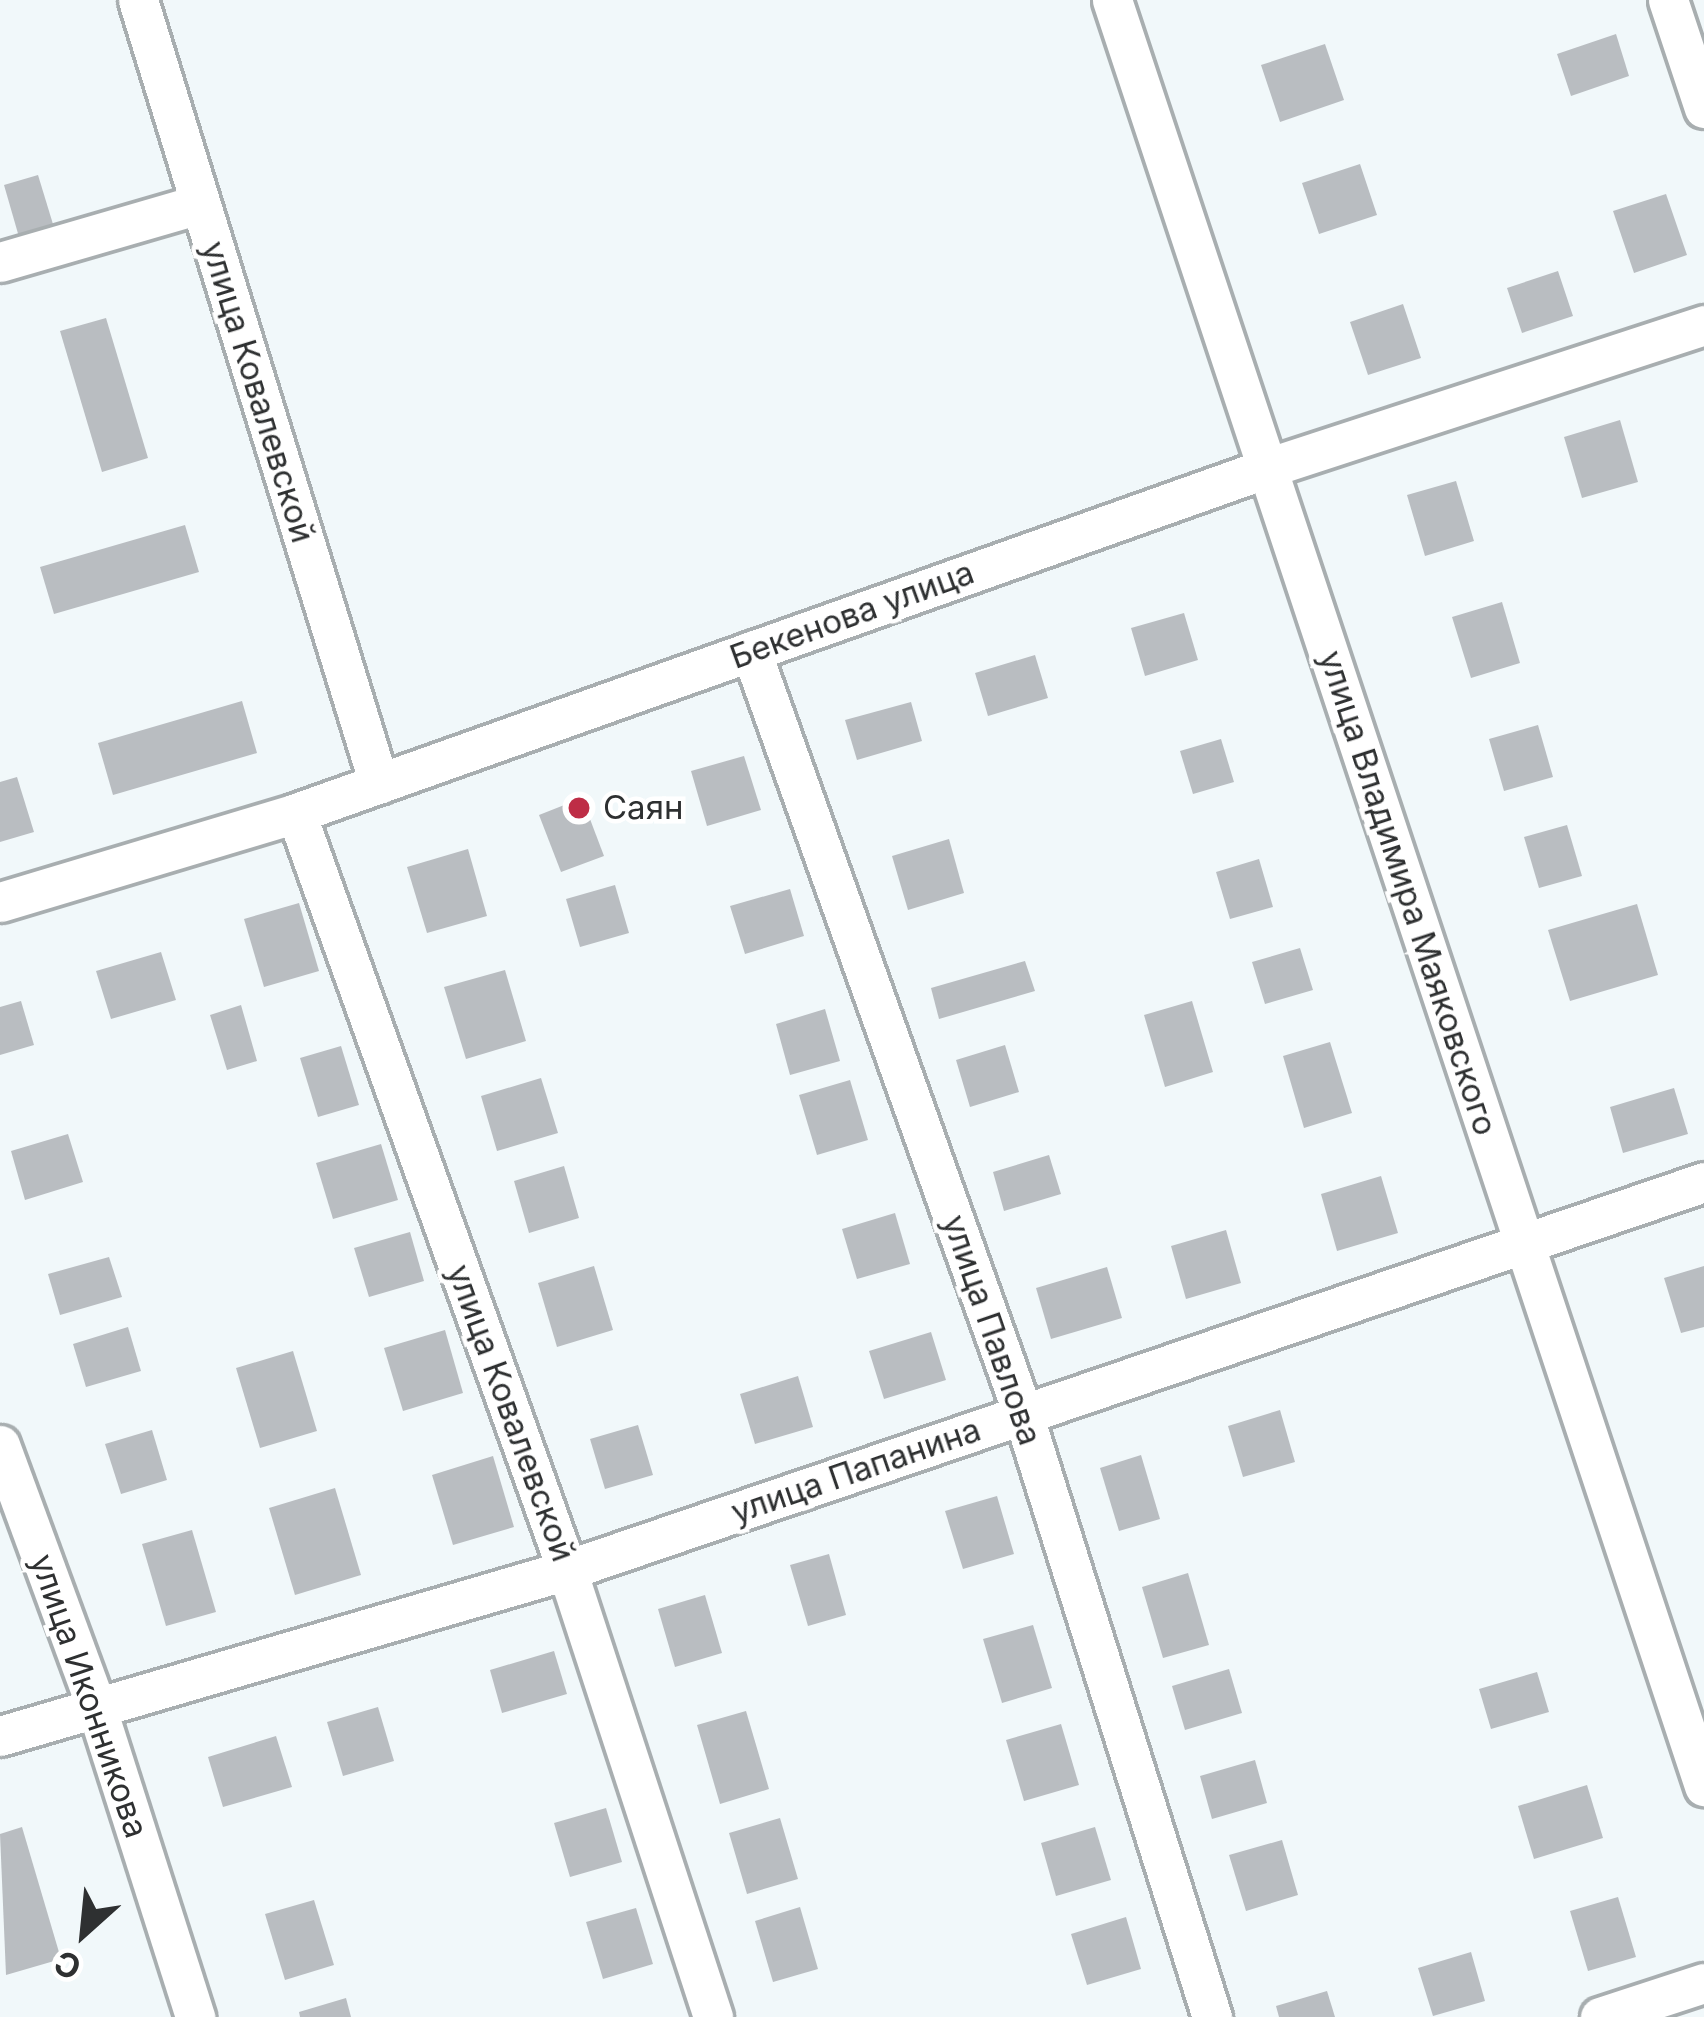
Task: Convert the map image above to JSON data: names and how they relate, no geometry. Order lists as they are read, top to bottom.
{
  "streets": {
    "street": [
      "улица Ковалевской",
      "Бекенова улица",
      "улица Владимира Маяковского",
      "улица Павлова",
      "улица Папанина",
      "улица Иконникова"
    ]
  },
  "crossings": [
    ["улица Ковалевской", "Бекенова улица"],
    ["улица Ковалевской", "улица Папанина"],
    ["Бекенова улица", "улица Владимира Маяковского"],
    ["Бекенова улица", "улица Павлова"],
    ["улица Владимира Маяковского", "улица Папанина"],
    ["улица Павлова", "улица Папанина"],
    ["улица Папанина", "улица Иконникова"]
  ],
  "places": ["Саян"],
  "north": "bottom left"
}
